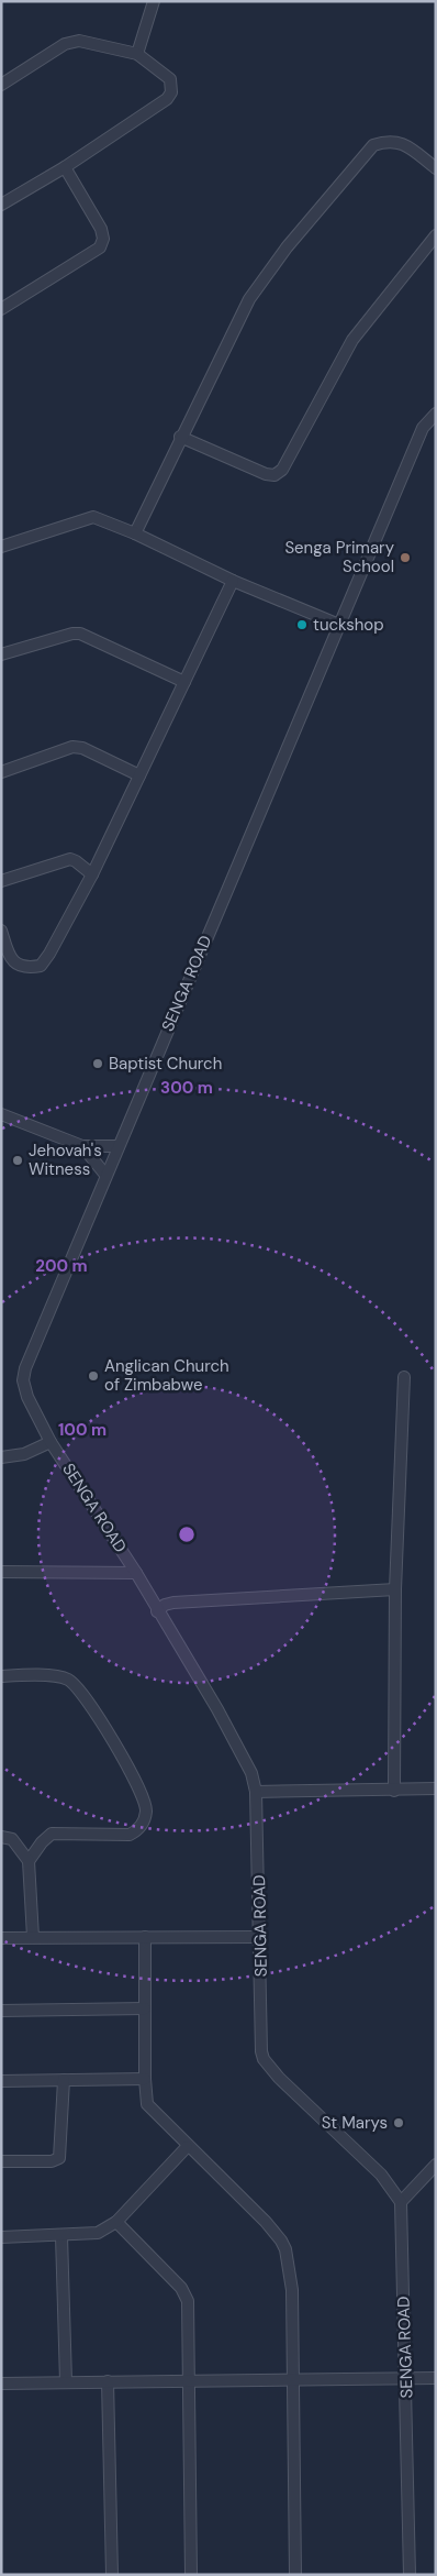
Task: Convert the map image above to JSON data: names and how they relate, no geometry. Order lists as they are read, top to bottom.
{
  "streets": {
    "street": ["SENGA ROAD"]
  },
  "places": [
    "Senga Primary School",
    "tuckshop",
    "Baptist Church",
    "Jehovah's Witness",
    "Anglican Church of Zimbabwe",
    "St Marys"
  ],
  "rings": ["300 m", "200 m", "100 m"]
}
